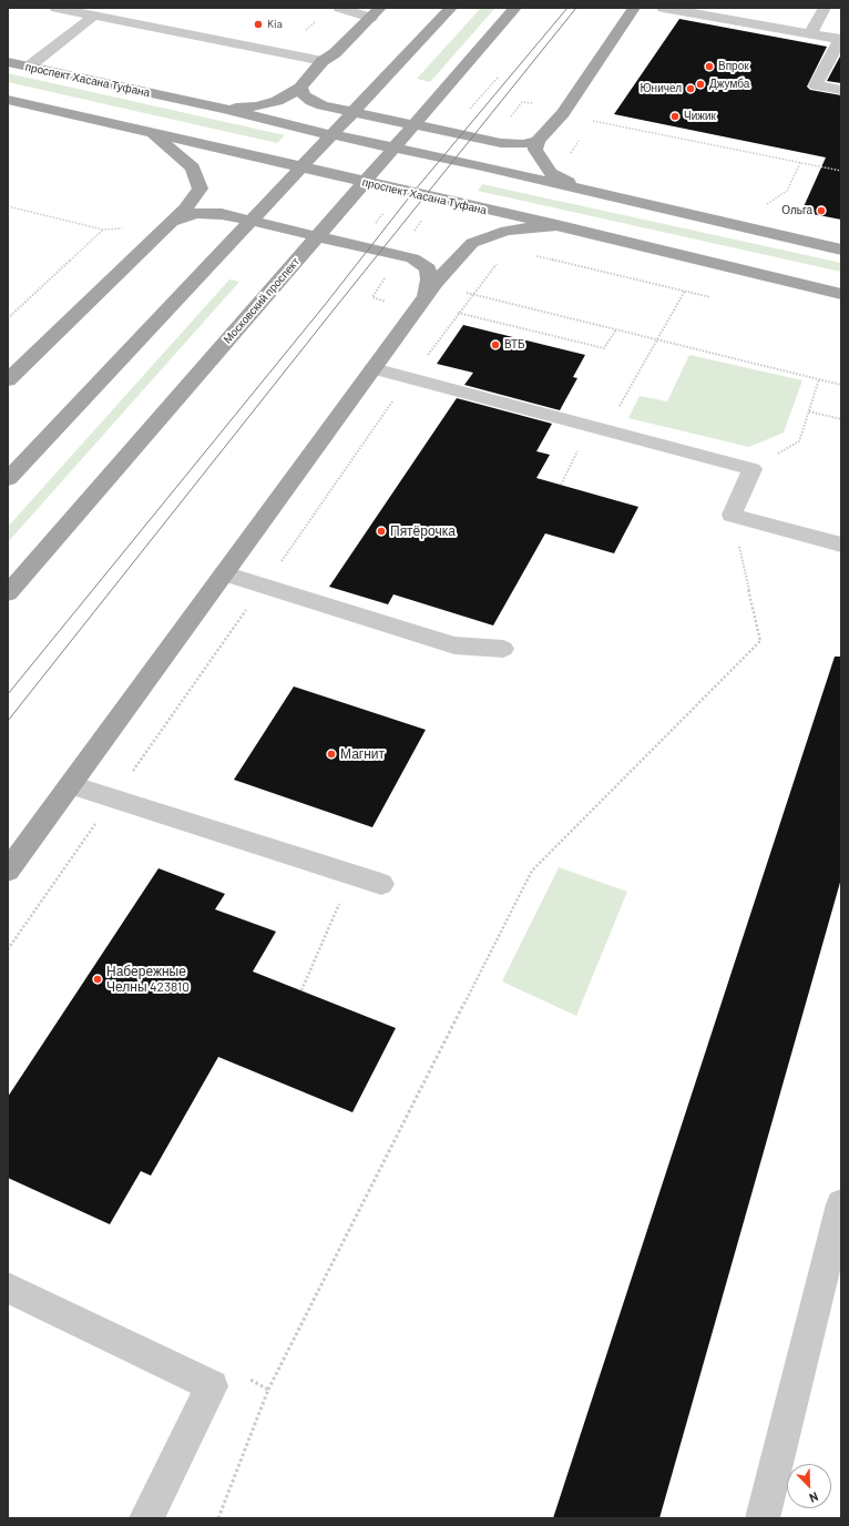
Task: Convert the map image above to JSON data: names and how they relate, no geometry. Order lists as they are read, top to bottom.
{
  "streets": {
    "main road": ["проспект Хасана Туфана", "Московский проспект"]
  },
  "places": [
    "Kia",
    "Впрок",
    "Джумба",
    "Юничел",
    "Чижик",
    "Ольга",
    "ВТБ",
    "Пятёрочка",
    "Магнит",
    "Набережные Челны 423810"
  ],
  "north": "bottom right"
}
